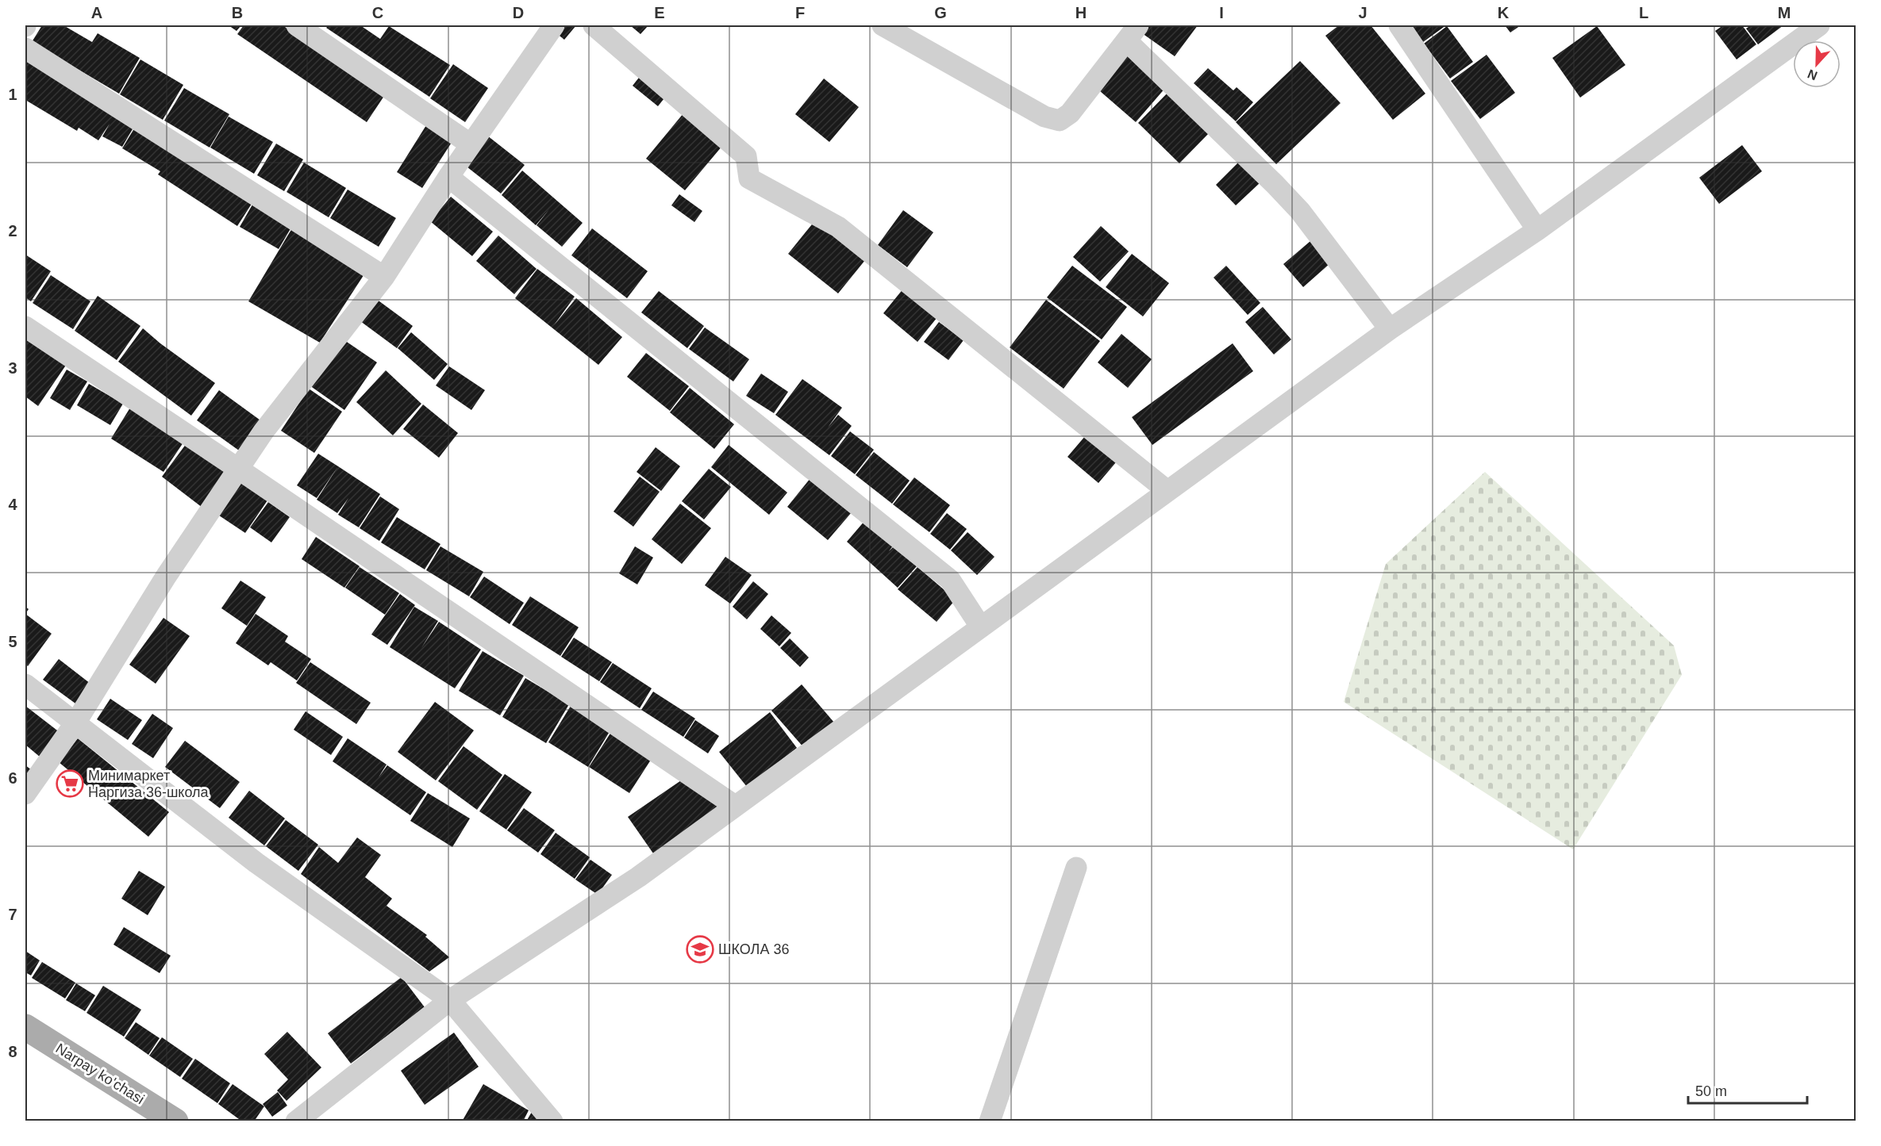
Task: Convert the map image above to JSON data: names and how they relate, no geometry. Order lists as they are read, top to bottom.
{
  "streets": {
    "main road": ["Narpay ko'chasi"]
  },
  "places": {
    "supermarket": ["Минимаркет Наргиза 36-школа"],
    "school or university": ["ШКОЛА 36"]
  },
  "scale_bar": "50 m",
  "north": "bottom",
  "grid": {
    "columns": [
      "A",
      "B",
      "C",
      "D",
      "E",
      "F",
      "G",
      "H",
      "I",
      "J",
      "K",
      "L",
      "M"
    ],
    "rows": [
      "1",
      "2",
      "3",
      "4",
      "5",
      "6",
      "7",
      "8"
    ]
  }
}
